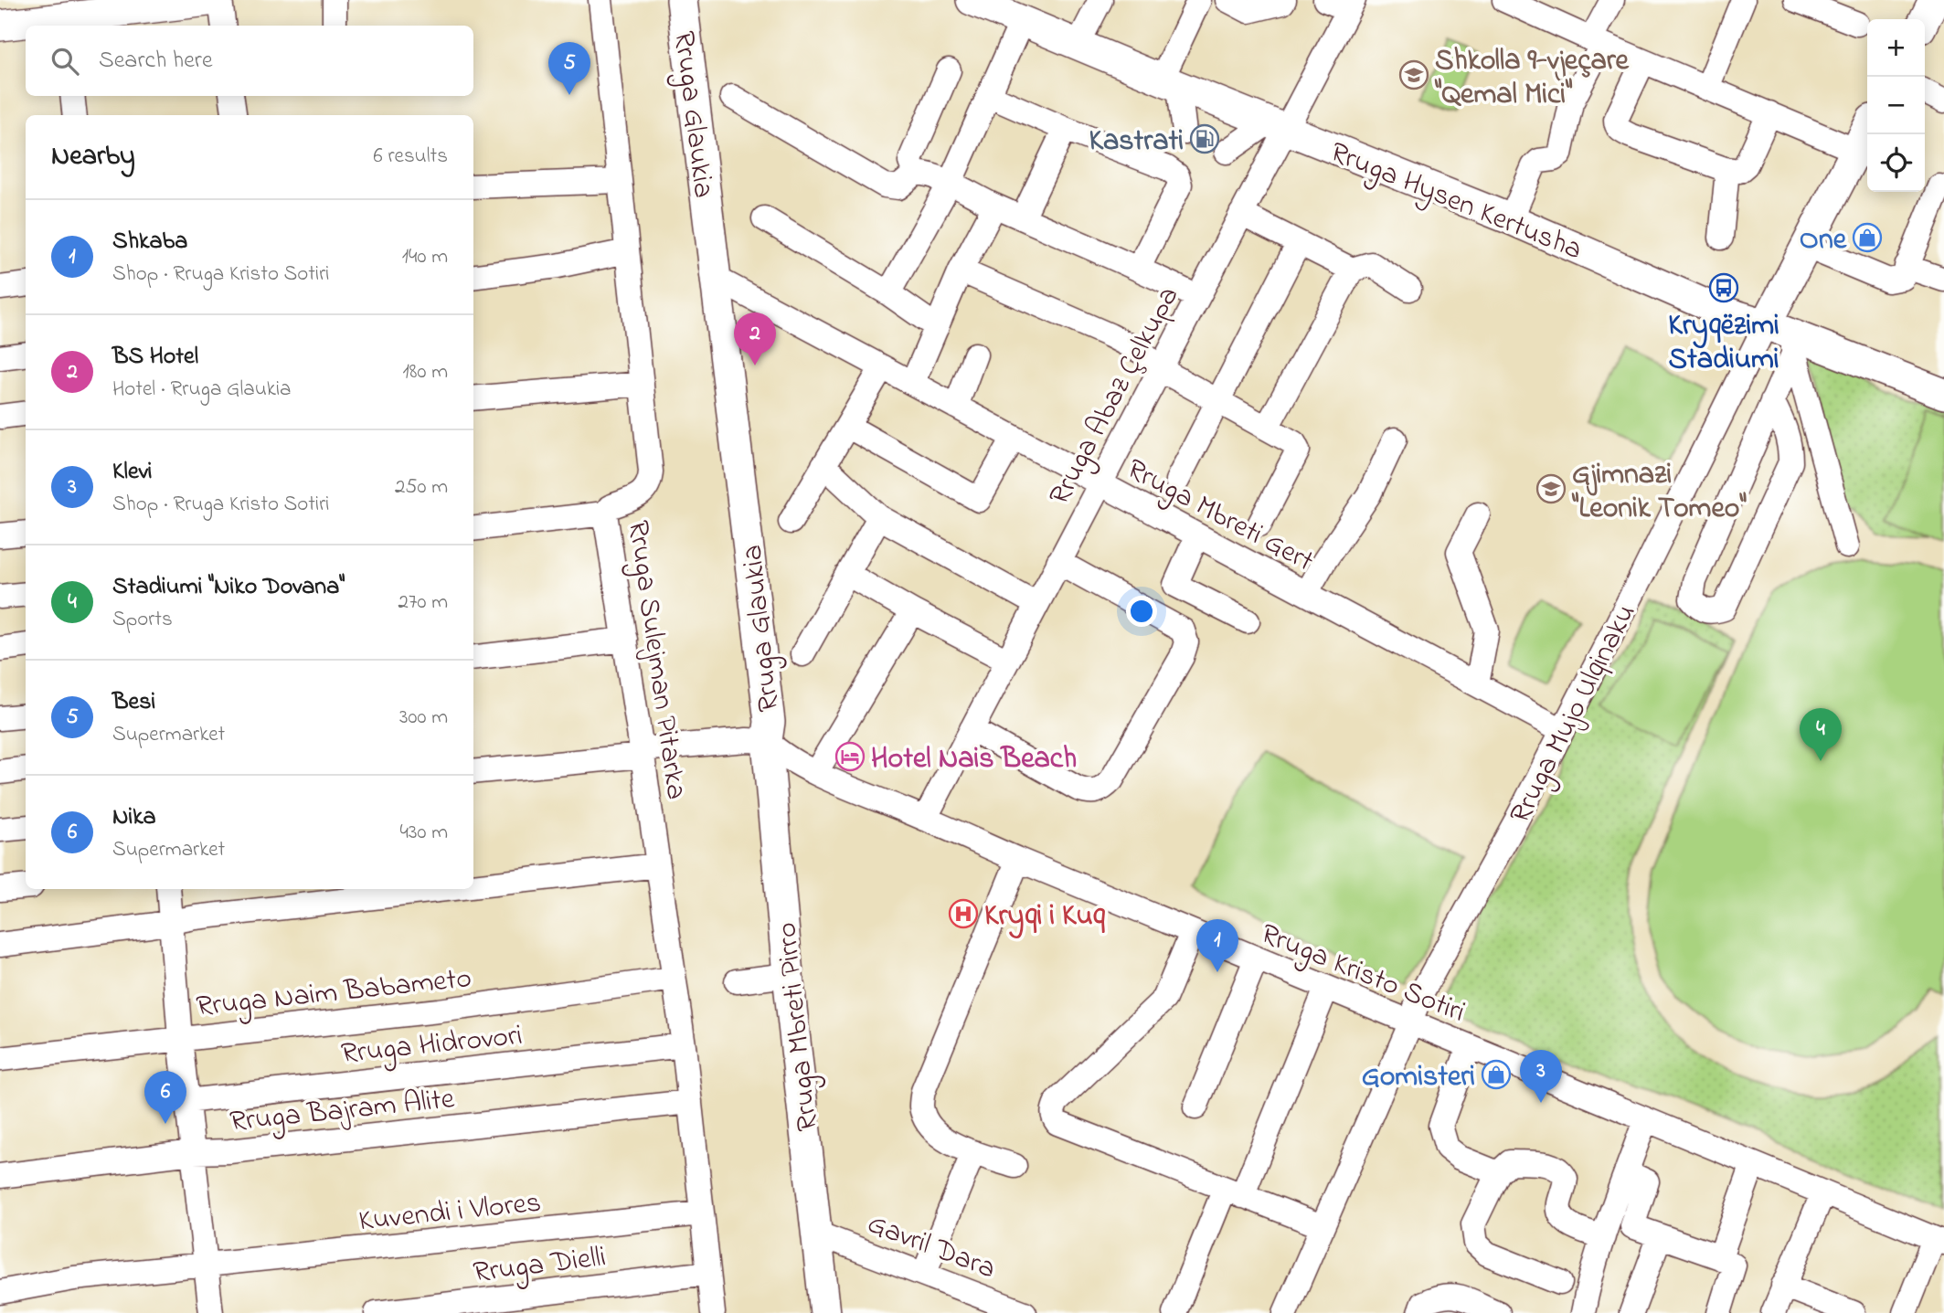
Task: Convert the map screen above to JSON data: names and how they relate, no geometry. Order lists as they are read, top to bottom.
{
  "streets": {
    "main road": [
      "Rruga Glaukia",
      "Rruga Hysen Kertusha",
      "Rruga Mujo Ulqinaku",
      "Rruga Mbreti Pirro"
    ],
    "street": [
      "Rruga Abaz Çelkupa",
      "Rruga Mbreti Gert",
      "Rruga Sulejman Pitarka",
      "Rruga Kristo Sotiri",
      "Rruga Naim Babameto",
      "Rruga Hidrovori",
      "Rruga Bajram Alite",
      "Kuvendi i Vlores",
      "Gavril Dara",
      "Rruga Dielli"
    ]
  },
  "crossings": [
    ["Rruga Glaukia", "Rruga Mbreti Gert"],
    ["Rruga Glaukia", "Rruga Kristo Sotiri"],
    ["Rruga Glaukia", "Rruga Mbreti Pirro"],
    ["Rruga Hysen Kertusha", "Rruga Abaz Çelkupa"],
    ["Rruga Hysen Kertusha", "Rruga Mujo Ulqinaku"],
    ["Rruga Abaz Çelkupa", "Rruga Mbreti Gert"],
    ["Rruga Abaz Çelkupa", "Rruga Kristo Sotiri"],
    ["Rruga Mbreti Gert", "Rruga Mujo Ulqinaku"],
    ["Rruga Sulejman Pitarka", "Rruga Naim Babameto"],
    ["Rruga Sulejman Pitarka", "Rruga Hidrovori"],
    ["Rruga Sulejman Pitarka", "Rruga Bajram Alite"],
    ["Rruga Sulejman Pitarka", "Kuvendi i Vlores"],
    ["Rruga Sulejman Pitarka", "Rruga Dielli"],
    ["Rruga Mujo Ulqinaku", "Rruga Kristo Sotiri"],
    ["Rruga Kristo Sotiri", "Rruga Mbreti Pirro"],
    ["Rruga Mbreti Pirro", "Gavril Dara"]
  ],
  "places": {
    "school or university": ["Shkolla 9-vjeçare \"Qemal Mici\"", "Gjimnazi \"Leonik Tomeo\""],
    "fuel station": ["Kastrati"],
    "shop": ["One", "Gomisteri"],
    "bus stop": ["Kryqëzimi Stadiumi"],
    "hotel": ["Hotel Nais Beach"],
    "hospital": ["Kryqi i Kuq"]
  },
  "page": {
    "map_buttons": ["+", "−"],
    "search": "Search here",
    "pins": [
      "5",
      "2",
      "4",
      "1",
      "3",
      "6"
    ],
    "heading": ["Nearby", "6 results"],
    "list": [
      {
        "mark": "1",
        "name": "Shkaba",
        "note": "Shop · Rruga Kristo Sotiri",
        "value": "140 m"
      },
      {
        "mark": "2",
        "name": "BS Hotel",
        "note": "Hotel · Rruga Glaukia",
        "value": "180 m"
      },
      {
        "mark": "3",
        "name": "Klevi",
        "note": "Shop · Rruga Kristo Sotiri",
        "value": "250 m"
      },
      {
        "mark": "4",
        "name": "Stadiumi \"Niko Dovana\"",
        "note": "Sports",
        "value": "270 m"
      },
      {
        "mark": "5",
        "name": "Besi",
        "note": "Supermarket",
        "value": "300 m"
      },
      {
        "mark": "6",
        "name": "Nika",
        "note": "Supermarket",
        "value": "430 m"
      }
    ]
  }
}
